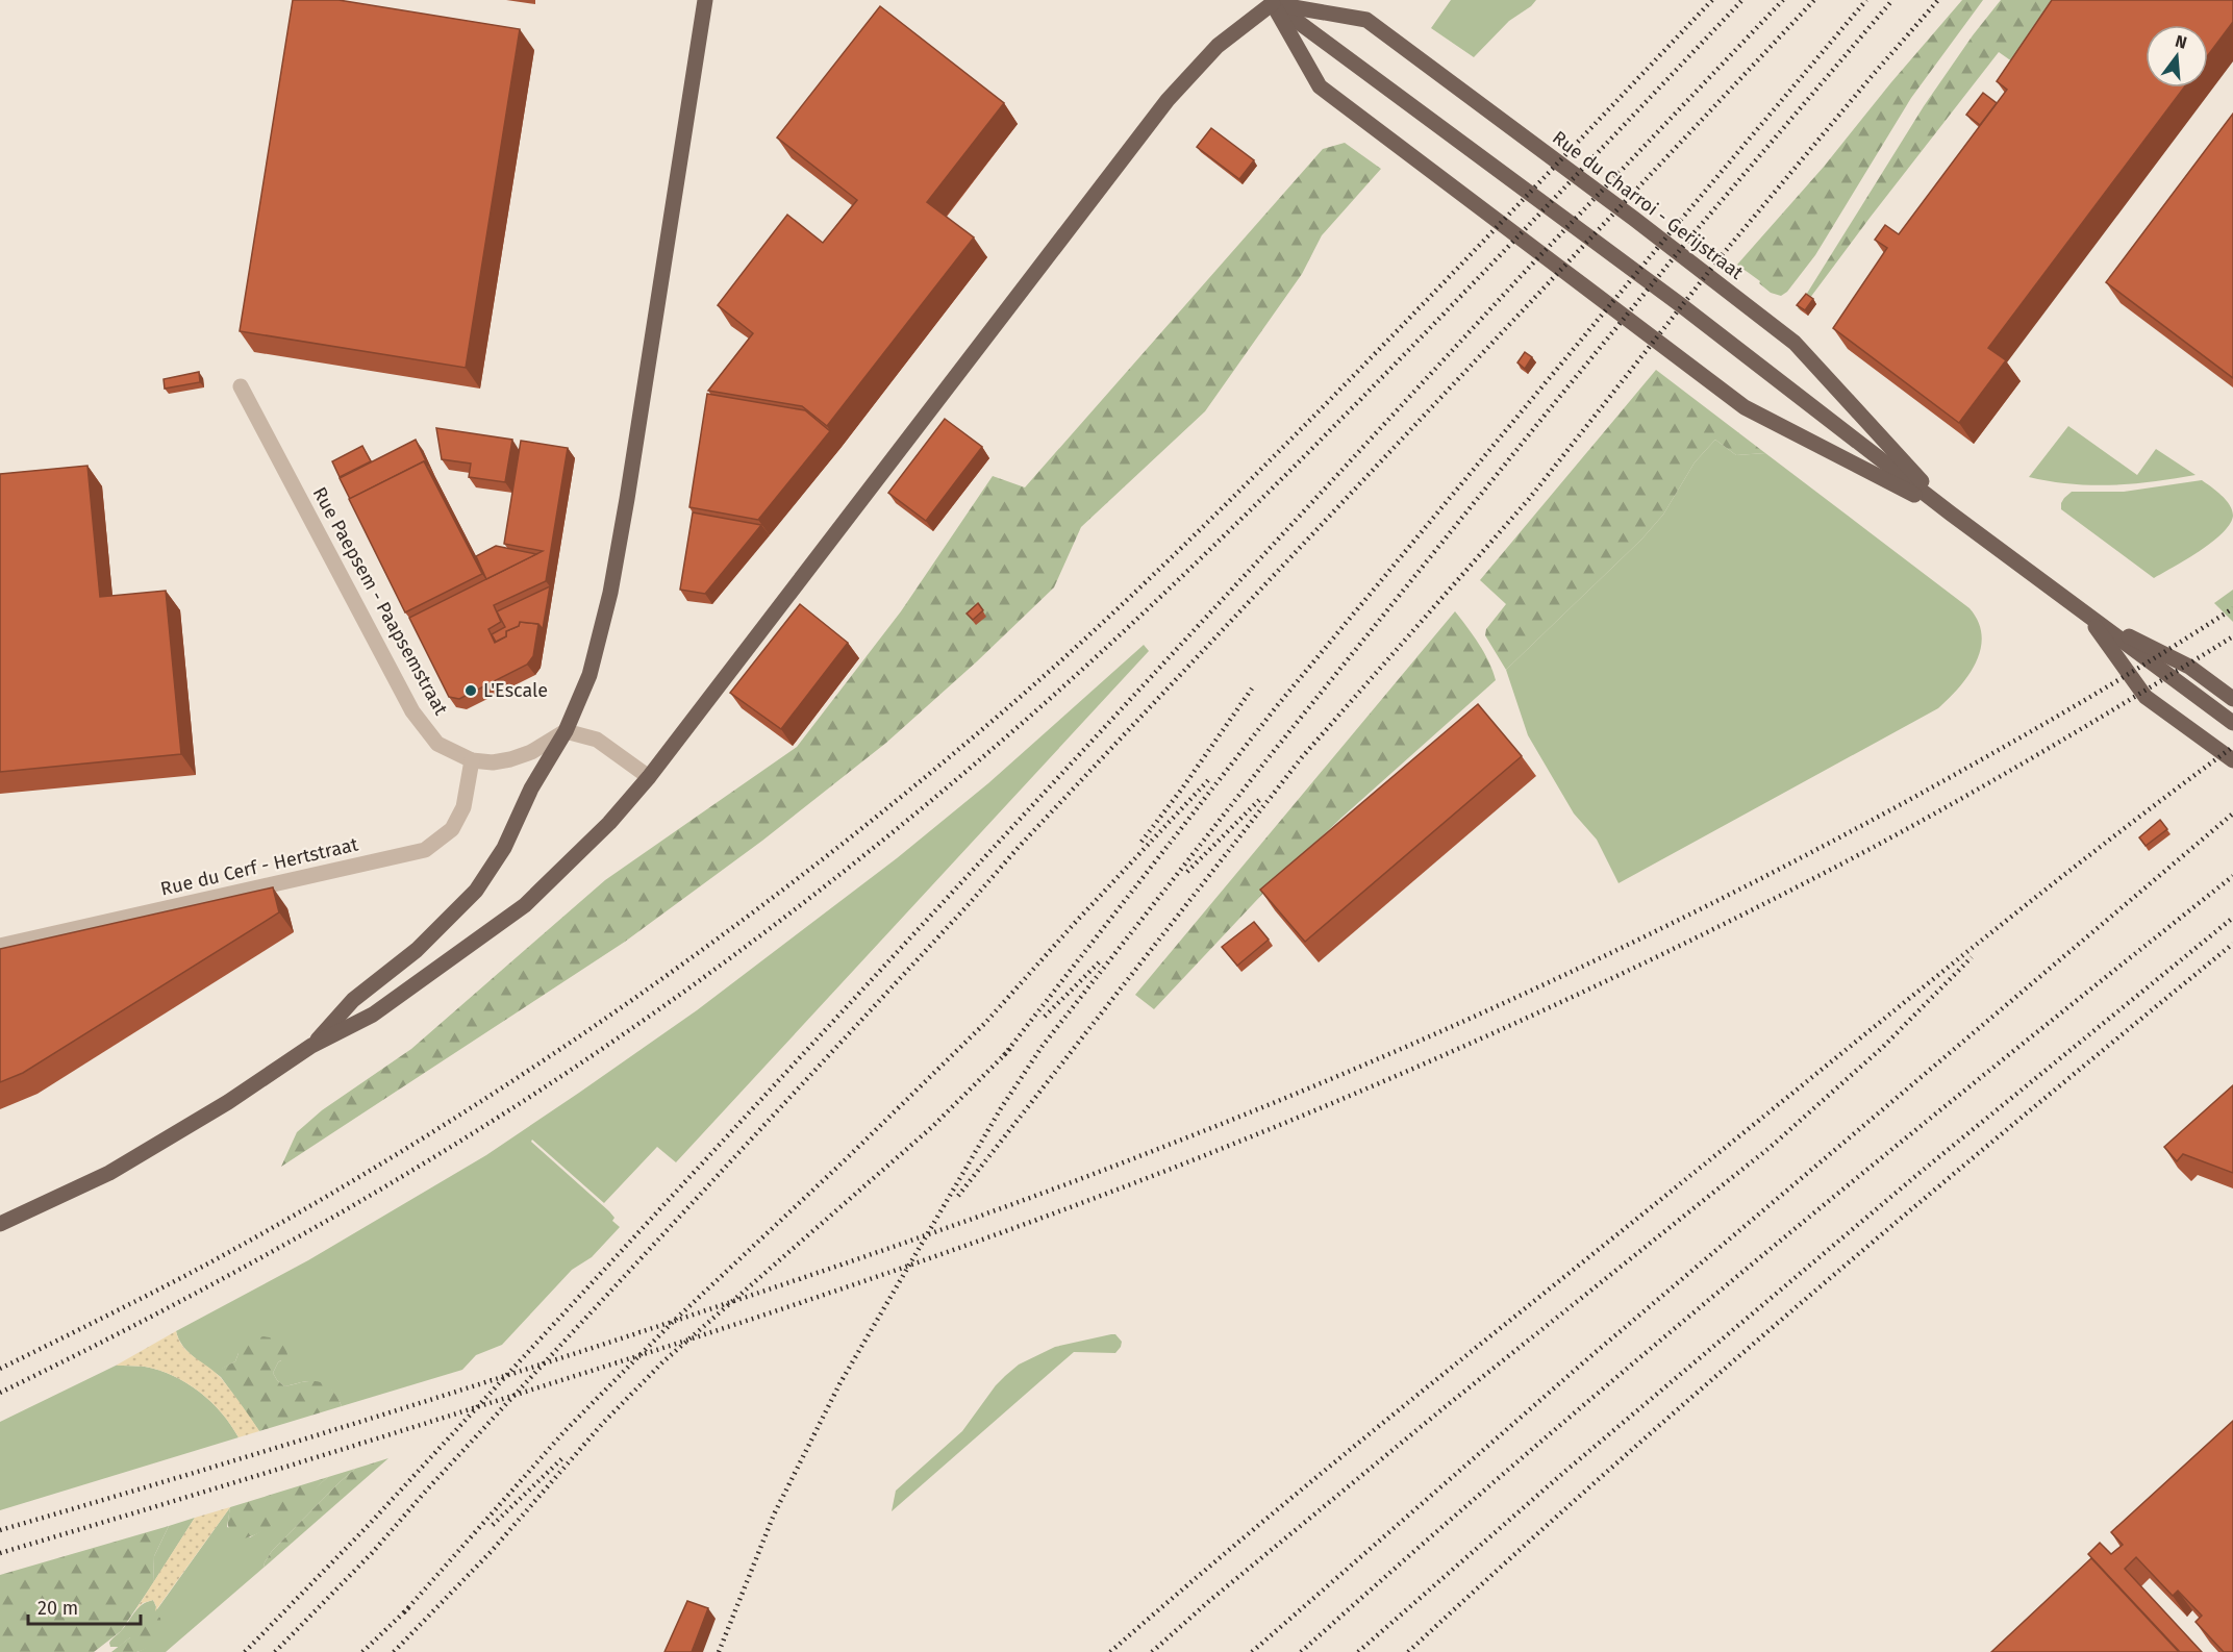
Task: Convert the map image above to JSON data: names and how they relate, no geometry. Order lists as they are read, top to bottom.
{
  "streets": {
    "main road": ["Rue du Charroi - Gerijstraat"],
    "street": ["Rue Paepsem - Paapsemstraat", "Rue du Cerf - Hertstraat"]
  },
  "crossings": [
    ["Rue Paepsem - Paapsemstraat", "Rue du Cerf - Hertstraat"]
  ],
  "places": ["L'Escale"],
  "scale_bar": "20 m",
  "north": "top"
}
